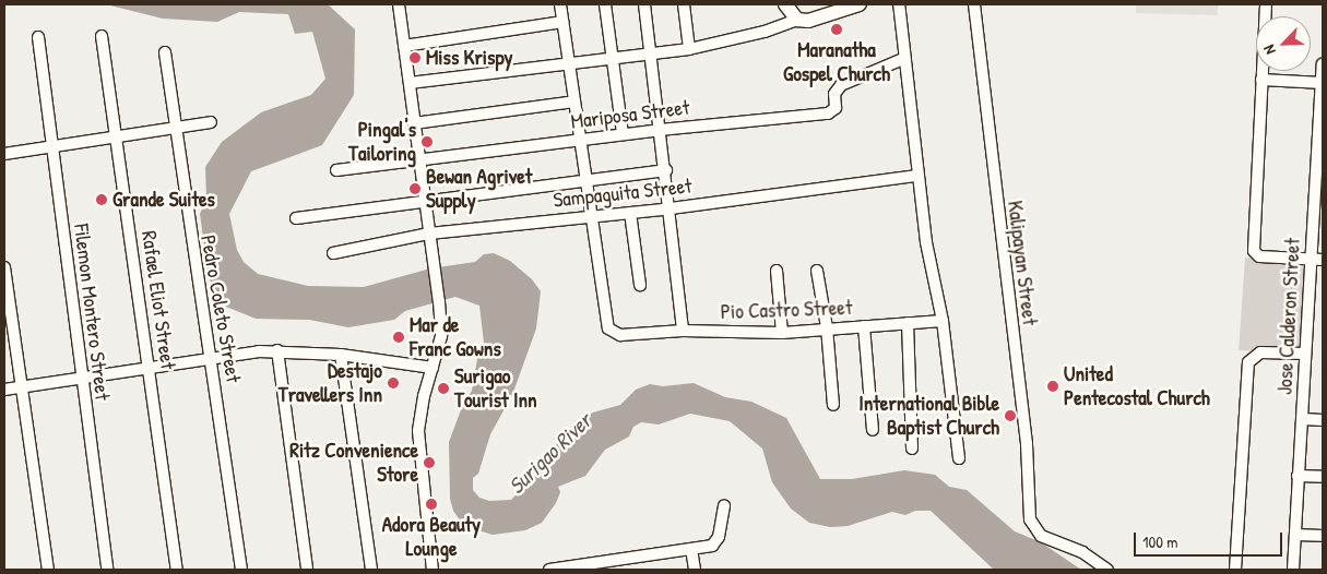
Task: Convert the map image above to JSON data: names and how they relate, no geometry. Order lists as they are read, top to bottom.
{
  "streets": {
    "street": [
      "Mariposa Street",
      "Sampaguita Street",
      "Kalipayan Street",
      "Rafael Eliot Street",
      "Pedro Coleto Street",
      "Pio Castro Street",
      "Filemon Montero Street",
      "Jose Calderon Street"
    ]
  },
  "crossings": [
    ["Mariposa Street", "Pio Castro Street"],
    ["Sampaguita Street", "Pio Castro Street"]
  ],
  "water": ["Surigao River"],
  "places": [
    "Maranatha Gospel Church",
    "Miss Krispy",
    "Pingal's Tailoring",
    "Bewan Agrivet Supply",
    "Grande Suites",
    "Mar de Franc Gowns",
    "Destajo Travellers Inn",
    "United Pentecostal Church",
    "Surigao Tourist Inn",
    "International Bible Baptist Church",
    "Ritz Convenience Store",
    "Adora Beauty Lounge"
  ],
  "scale_bar": "100 m",
  "north": "bottom left"
}
